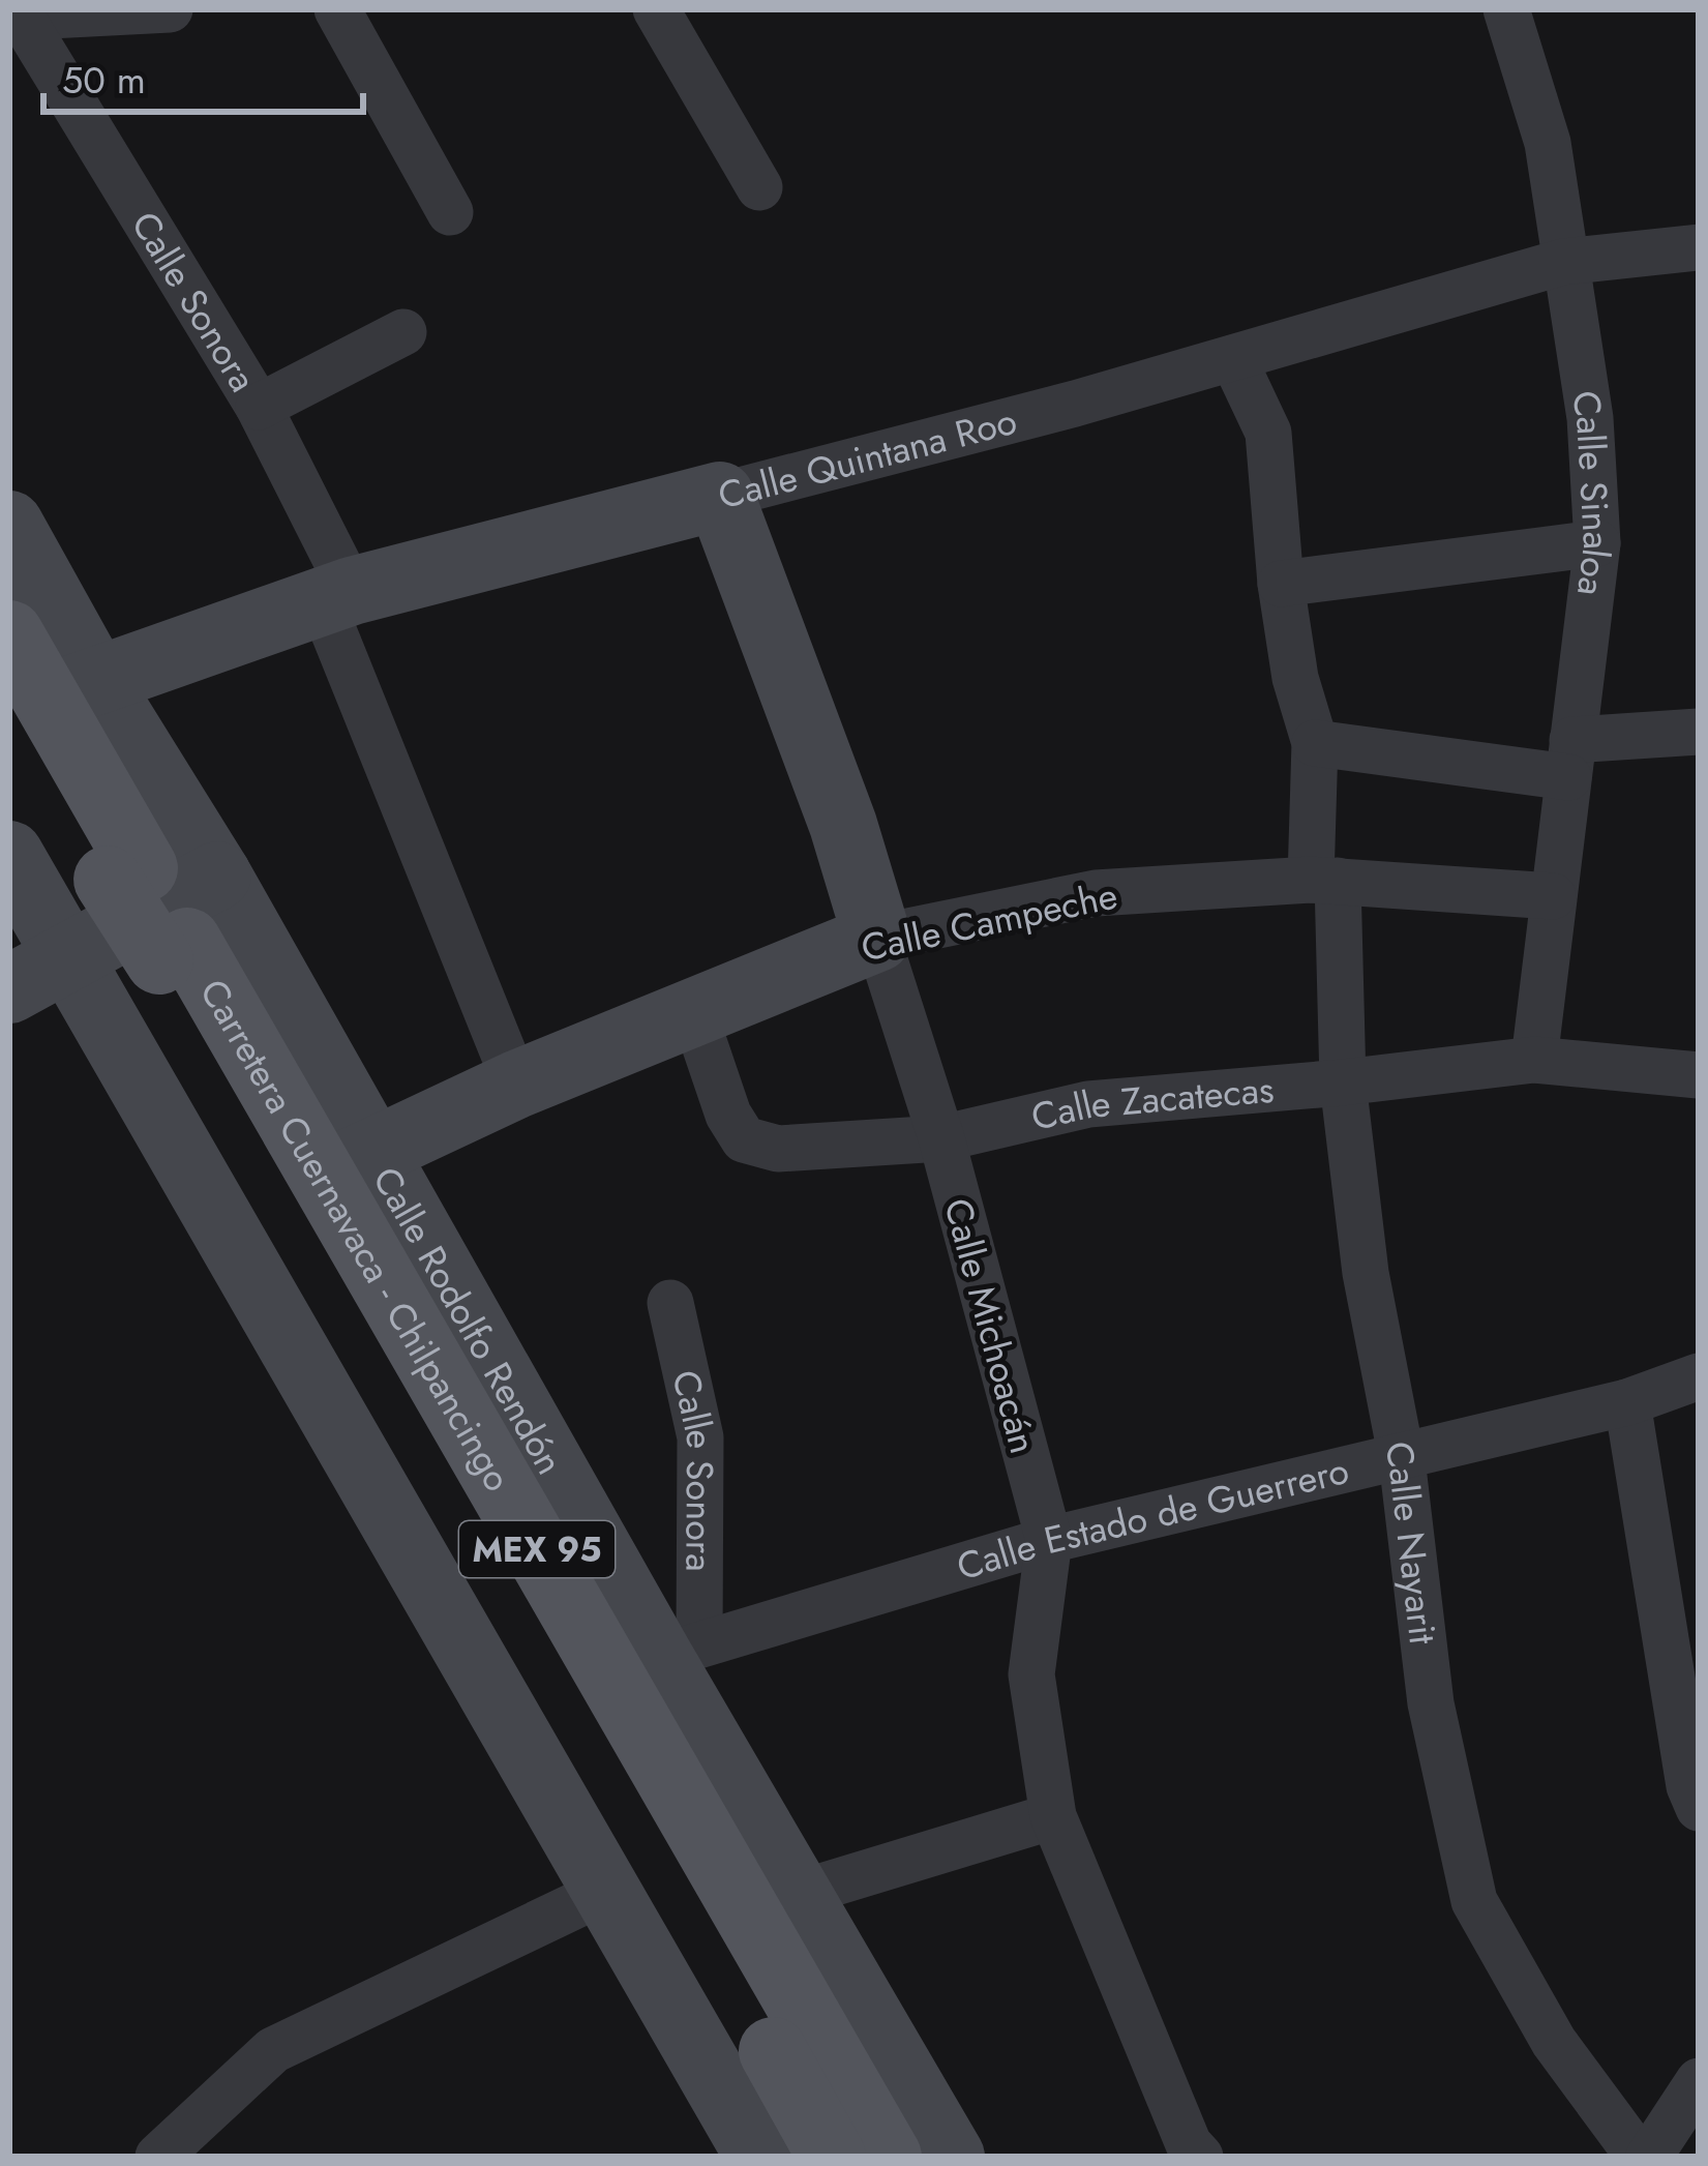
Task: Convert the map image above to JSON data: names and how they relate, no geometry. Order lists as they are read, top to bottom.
{
  "streets": {
    "main road": ["Carretera Cuernavaca - Chilpancingo", "MEX 95"],
    "street": [
      "Calle Sonora",
      "Calle Quintana Roo",
      "Calle Sinaloa",
      "Calle Campeche",
      "Calle Zacatecas",
      "Calle Rodolfo Rendón",
      "Calle Michoacán",
      "Calle Estado de Guerrero",
      "Calle Nayarit"
    ]
  },
  "crossings": [
    ["Calle Sonora", "Calle Quintana Roo"],
    ["Calle Sonora", "Calle Campeche"],
    ["Calle Sonora", "Carretera Cuernavaca - Chilpancingo"],
    ["Calle Sonora", "Calle Estado de Guerrero"],
    ["Calle Quintana Roo", "Calle Sinaloa"],
    ["Calle Quintana Roo", "Carretera Cuernavaca - Chilpancingo"],
    ["Calle Quintana Roo", "Calle Rodolfo Rendón"],
    ["Calle Quintana Roo", "Calle Michoacán"],
    ["Calle Quintana Roo", "Calle Nayarit"],
    ["Calle Sinaloa", "Calle Campeche"],
    ["Calle Sinaloa", "Calle Zacatecas"],
    ["Calle Campeche", "Calle Zacatecas"],
    ["Calle Campeche", "Carretera Cuernavaca - Chilpancingo"],
    ["Calle Campeche", "Calle Rodolfo Rendón"],
    ["Calle Campeche", "Calle Michoacán"],
    ["Calle Campeche", "Calle Nayarit"],
    ["Calle Zacatecas", "Calle Michoacán"],
    ["Calle Zacatecas", "Calle Nayarit"],
    ["Carretera Cuernavaca - Chilpancingo", "Calle Rodolfo Rendón"],
    ["Carretera Cuernavaca - Chilpancingo", "Calle Estado de Guerrero"],
    ["Calle Michoacán", "Calle Estado de Guerrero"],
    ["Calle Estado de Guerrero", "Calle Nayarit"]
  ],
  "scale_bar": "50 m"
}
